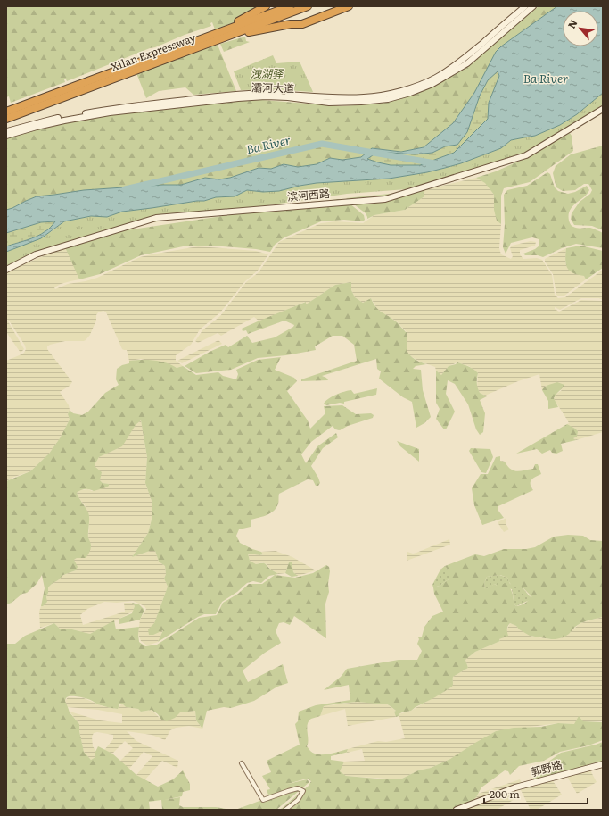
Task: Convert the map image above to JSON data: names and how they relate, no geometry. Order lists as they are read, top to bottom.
{
  "streets": {
    "highway": ["Xilan Expressway"],
    "street": ["灞河大道", "滨河西路", "郭野路"]
  },
  "water": ["Ba River"],
  "parks": ["洩湖驿"],
  "scale_bar": "200 m",
  "north": "top left"
}
